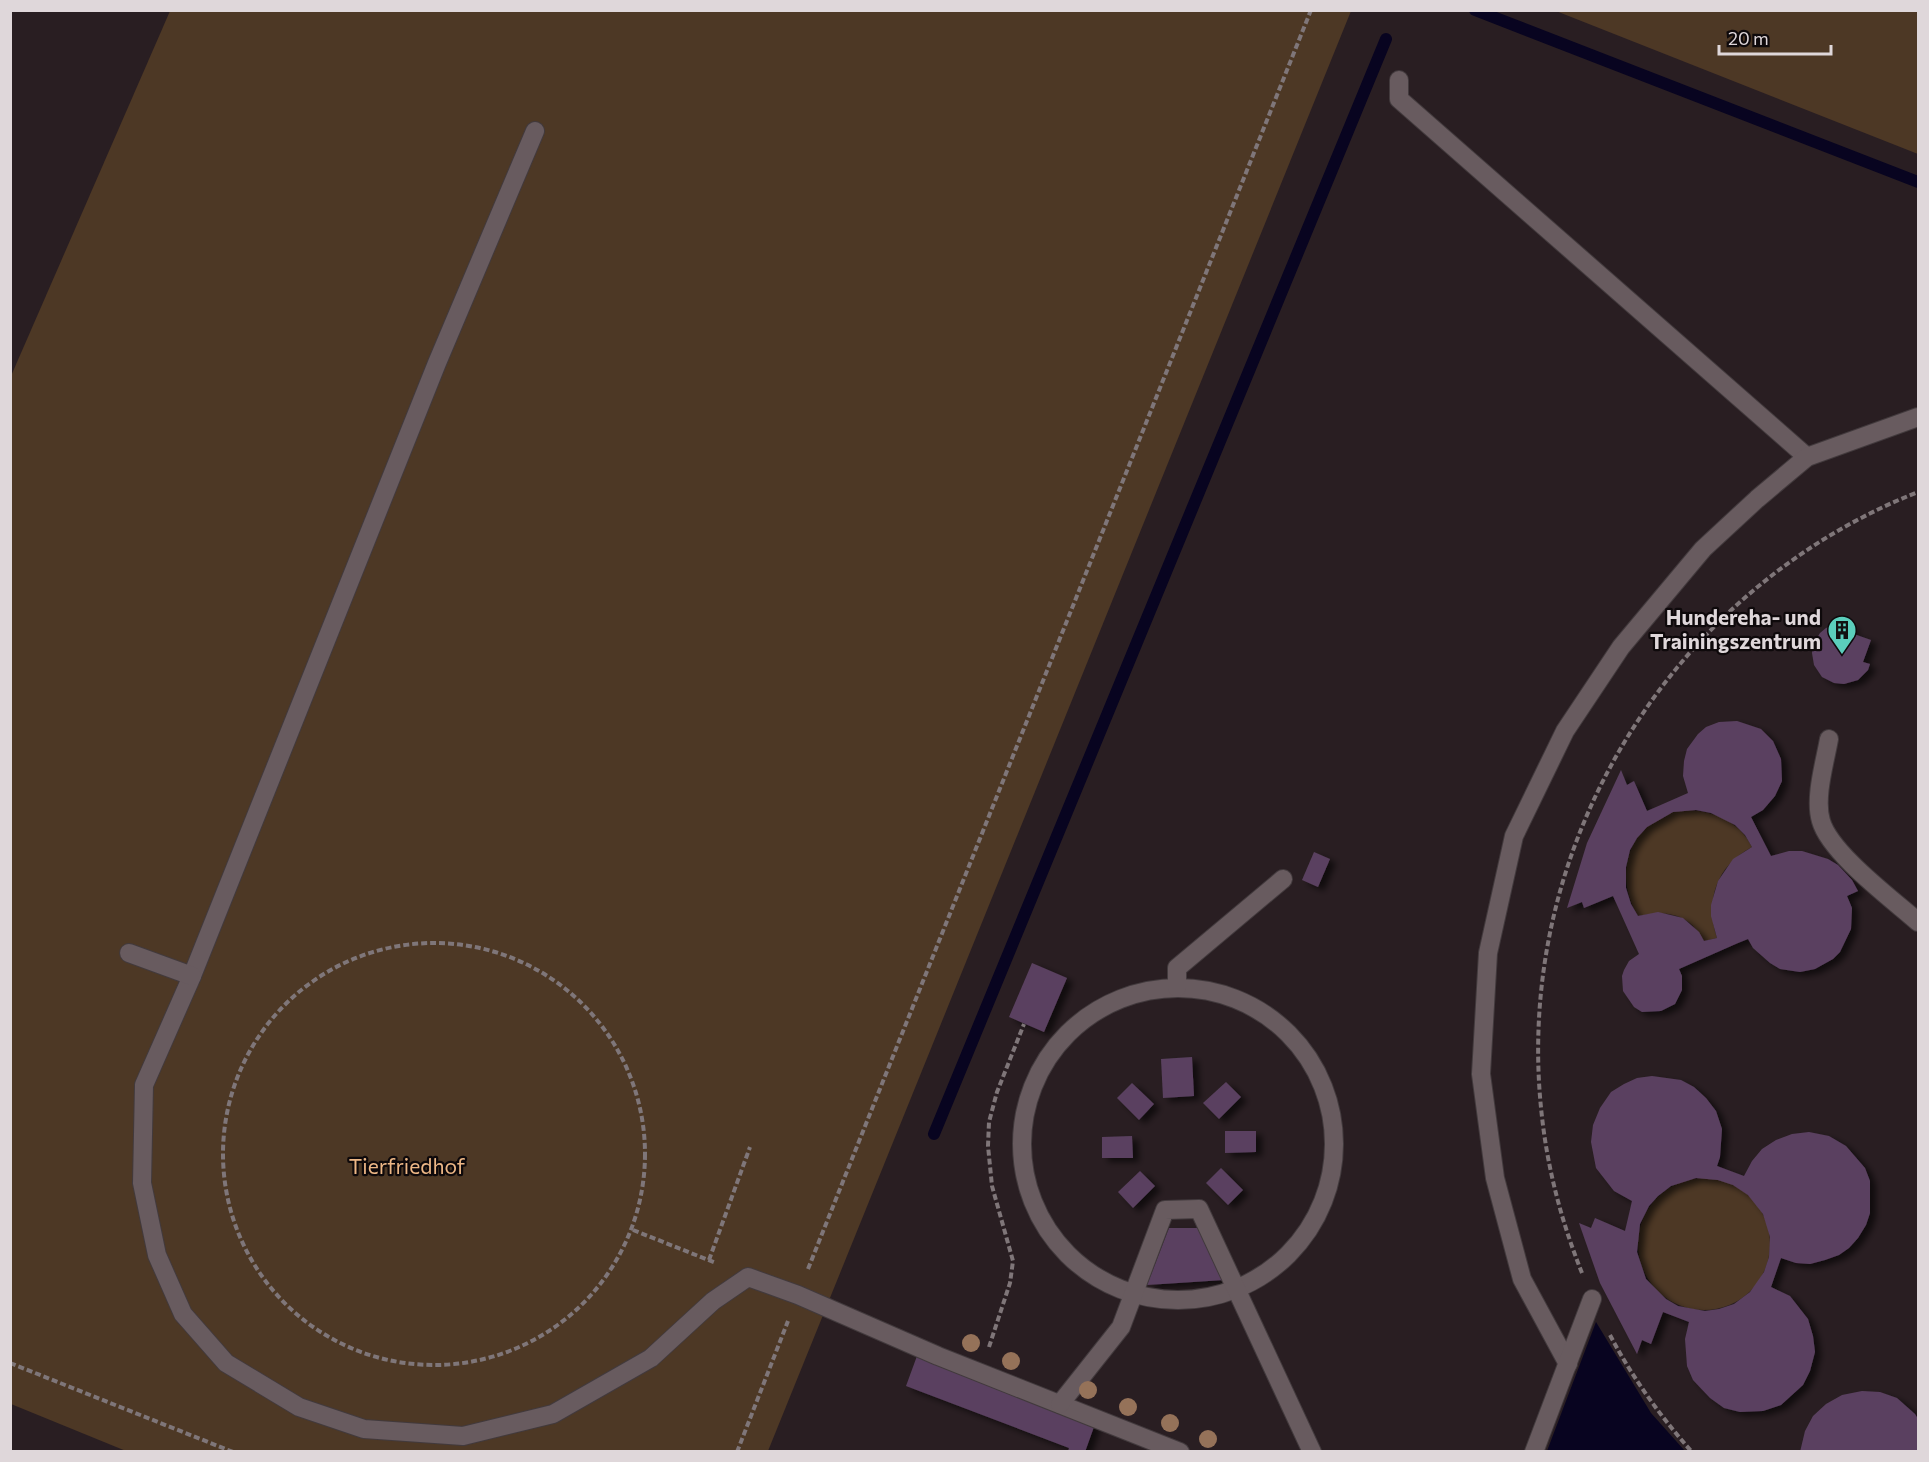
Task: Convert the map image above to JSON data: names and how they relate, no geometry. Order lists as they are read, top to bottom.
{
  "parks": ["Tierfriedhof"],
  "places": {
    "building": ["Hundereha- und Trainingszentrum"]
  },
  "scale_bar": "20 m"
}
